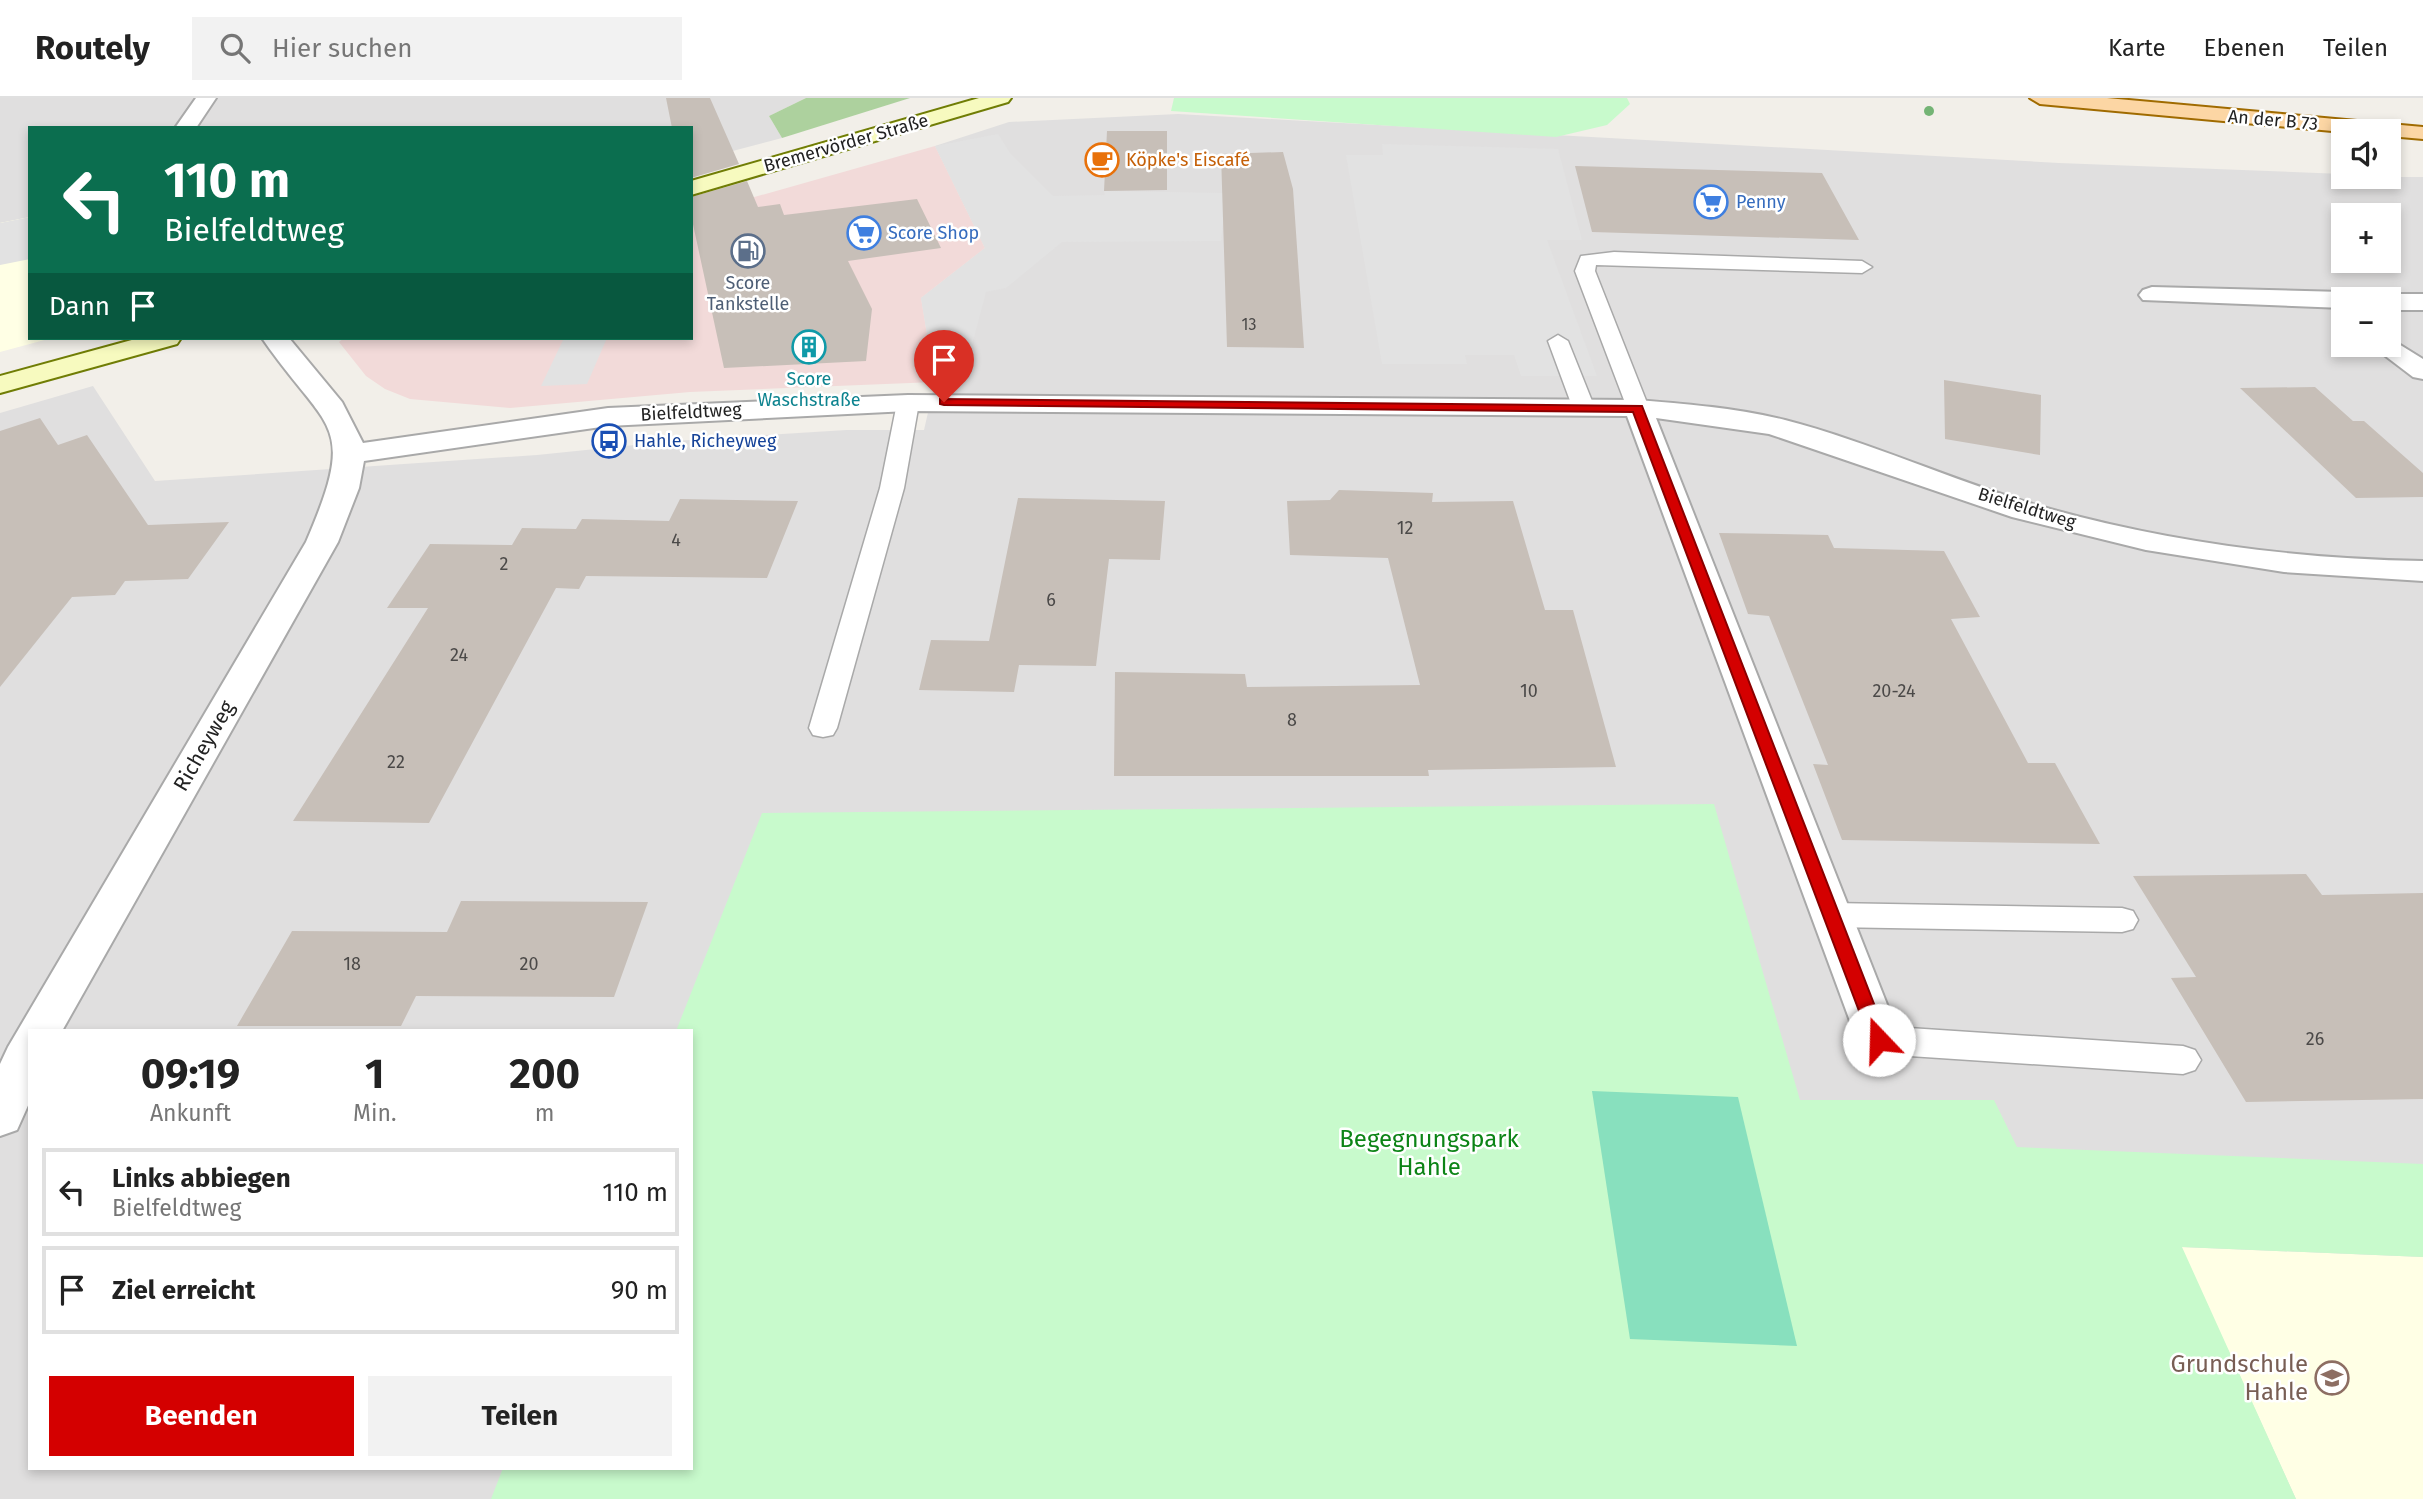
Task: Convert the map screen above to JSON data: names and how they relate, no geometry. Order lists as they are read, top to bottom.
{
  "streets": {
    "main road": ["An der B 73", "Bremervörder Straße"],
    "street": ["Bielfeldtweg", "Richeyweg"]
  },
  "crossings": [
    ["Bielfeldtweg", "Richeyweg"]
  ],
  "parks": ["Begegnungspark Hahle"],
  "places": {
    "cafe": ["Köpke's Eiscafé"],
    "supermarket": ["Penny", "Score Shop"],
    "fuel station": ["Score Tankstelle"],
    "building": ["Score Waschstraße"],
    "bus stop": ["Hahle, Richeyweg"],
    "school or university": ["Grundschule Hahle"]
  },
  "house_numbers": [
    "13",
    "12",
    "4",
    "2",
    "6",
    "24",
    "10",
    "20-24",
    "8",
    "22",
    "18",
    "20",
    "26"
  ],
  "page": {
    "header": "Routely",
    "search": "Hier suchen",
    "nav": ["Karte", "Ebenen", "Teilen"],
    "map_buttons": ["+", "−"],
    "turn": ["110 m", "Bielfeldtweg"],
    "then": "Dann",
    "eta": [
      "09:19",
      "Ankunft",
      "1",
      "Min.",
      "200",
      "m"
    ],
    "list": [
      {
        "name": "Links abbiegen",
        "note": "Bielfeldtweg",
        "value": "110 m"
      },
      {
        "name": "Ziel erreicht",
        "value": "90 m"
      }
    ],
    "buttons": ["Beenden", "Teilen"]
  }
}
